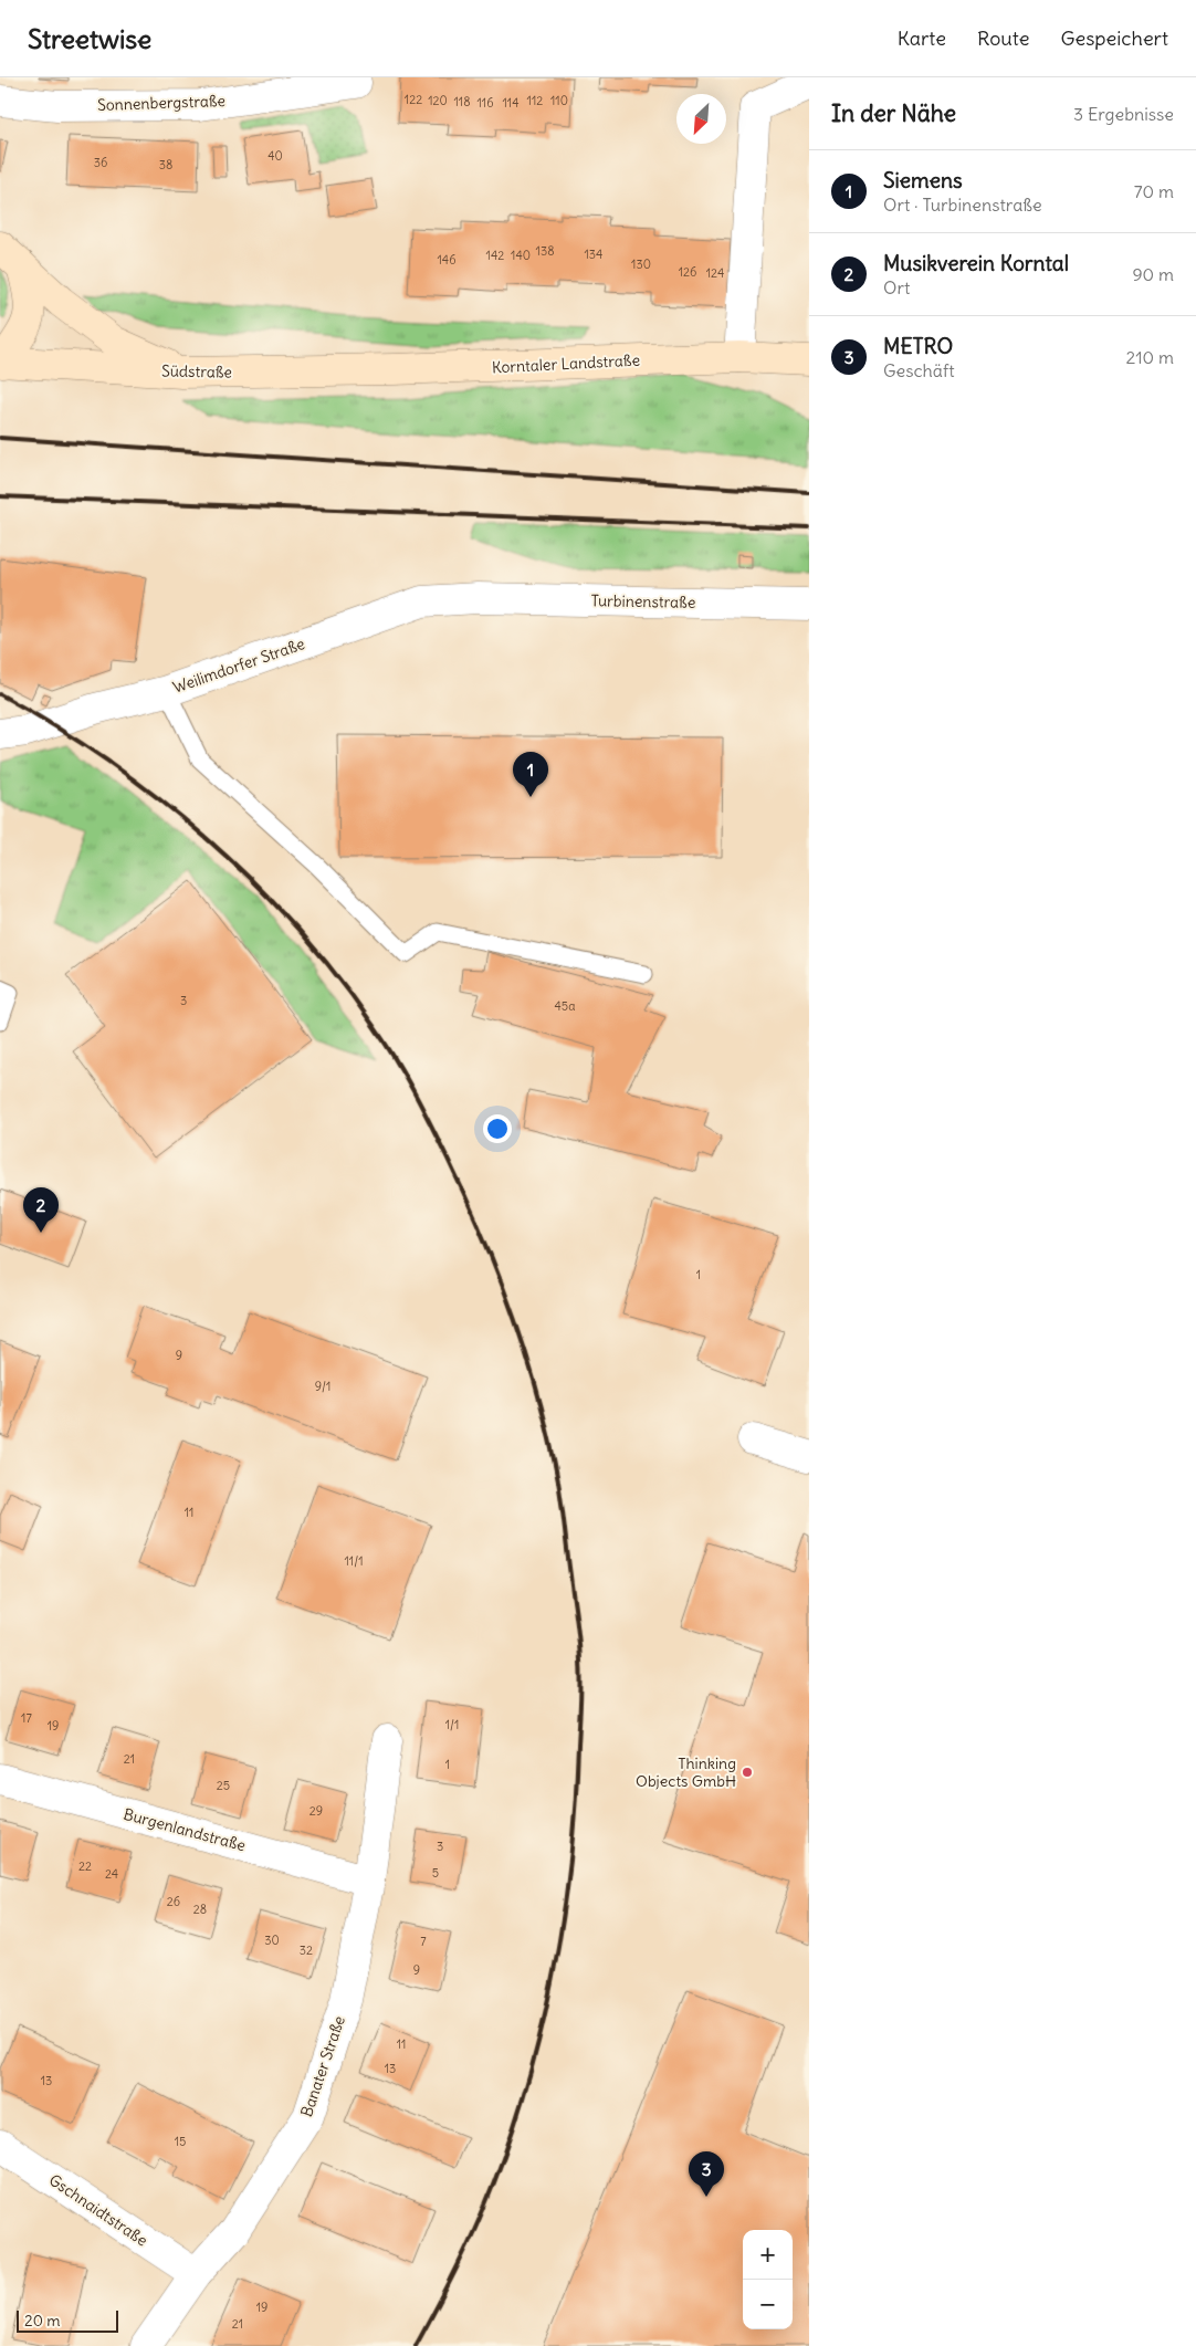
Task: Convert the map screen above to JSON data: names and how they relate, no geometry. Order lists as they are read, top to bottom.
{
  "streets": {
    "main road": ["Korntaler Landstraße", "Südstraße"],
    "street": [
      "Sonnenbergstraße",
      "Turbinenstraße",
      "Weilimdorfer Straße",
      "Burgenlandstraße",
      "Banater Straße",
      "Gschnaidtstraße"
    ]
  },
  "crossings": [
    ["Korntaler Landstraße", "Südstraße"],
    ["Turbinenstraße", "Weilimdorfer Straße"],
    ["Burgenlandstraße", "Banater Straße"],
    ["Banater Straße", "Gschnaidtstraße"]
  ],
  "places": ["Thinking Objects GmbH"],
  "house_numbers": [
    "122",
    "120",
    "112",
    "110",
    "118",
    "116",
    "114",
    "40",
    "36",
    "38",
    "138",
    "134",
    "142",
    "140",
    "146",
    "130",
    "126",
    "124",
    "3",
    "45a",
    "1",
    "9",
    "9/1",
    "11",
    "11/1",
    "17",
    "1/1",
    "19",
    "21",
    "1",
    "25",
    "29",
    "3",
    "22",
    "5",
    "24",
    "26",
    "28",
    "30",
    "7",
    "32",
    "9",
    "11",
    "13",
    "13",
    "15",
    "19",
    "21"
  ],
  "scale_bar": "20 m",
  "north": "bottom left",
  "page": {
    "header": "Streetwise",
    "nav": ["Karte", "Route", "Gespeichert"],
    "heading": ["In der Nähe", "3 Ergebnisse"],
    "list": [
      {
        "mark": "1",
        "name": "Siemens",
        "note": "Ort · Turbinenstraße",
        "value": "70 m"
      },
      {
        "mark": "2",
        "name": "Musikverein Korntal",
        "note": "Ort",
        "value": "90 m"
      },
      {
        "mark": "3",
        "name": "METRO",
        "note": "Geschäft",
        "value": "210 m"
      }
    ],
    "pins": ["1", "2", "3"],
    "map_buttons": ["+", "−"],
    "scale": "20 m"
  }
}
